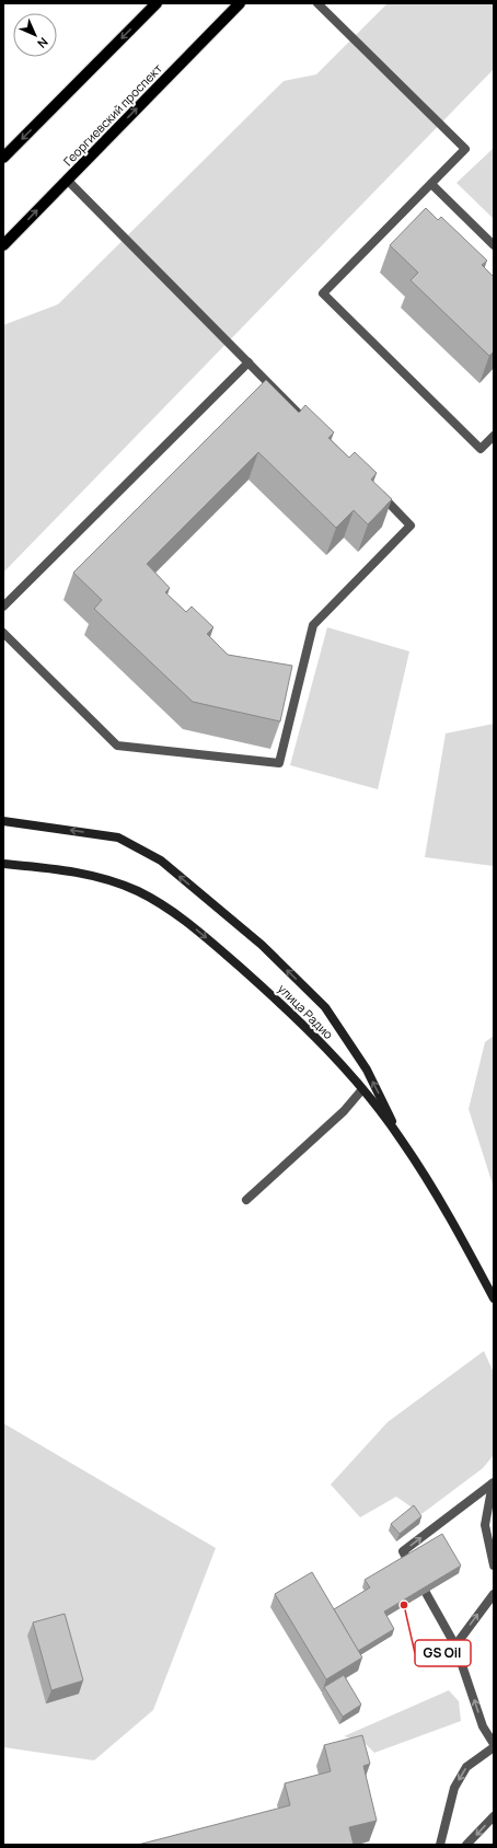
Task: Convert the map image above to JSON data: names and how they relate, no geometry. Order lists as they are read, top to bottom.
{
  "streets": {
    "main road": ["Георгиевский проспект", "улица Радио"]
  },
  "places": ["GS Oil"],
  "north": "bottom right"
}
